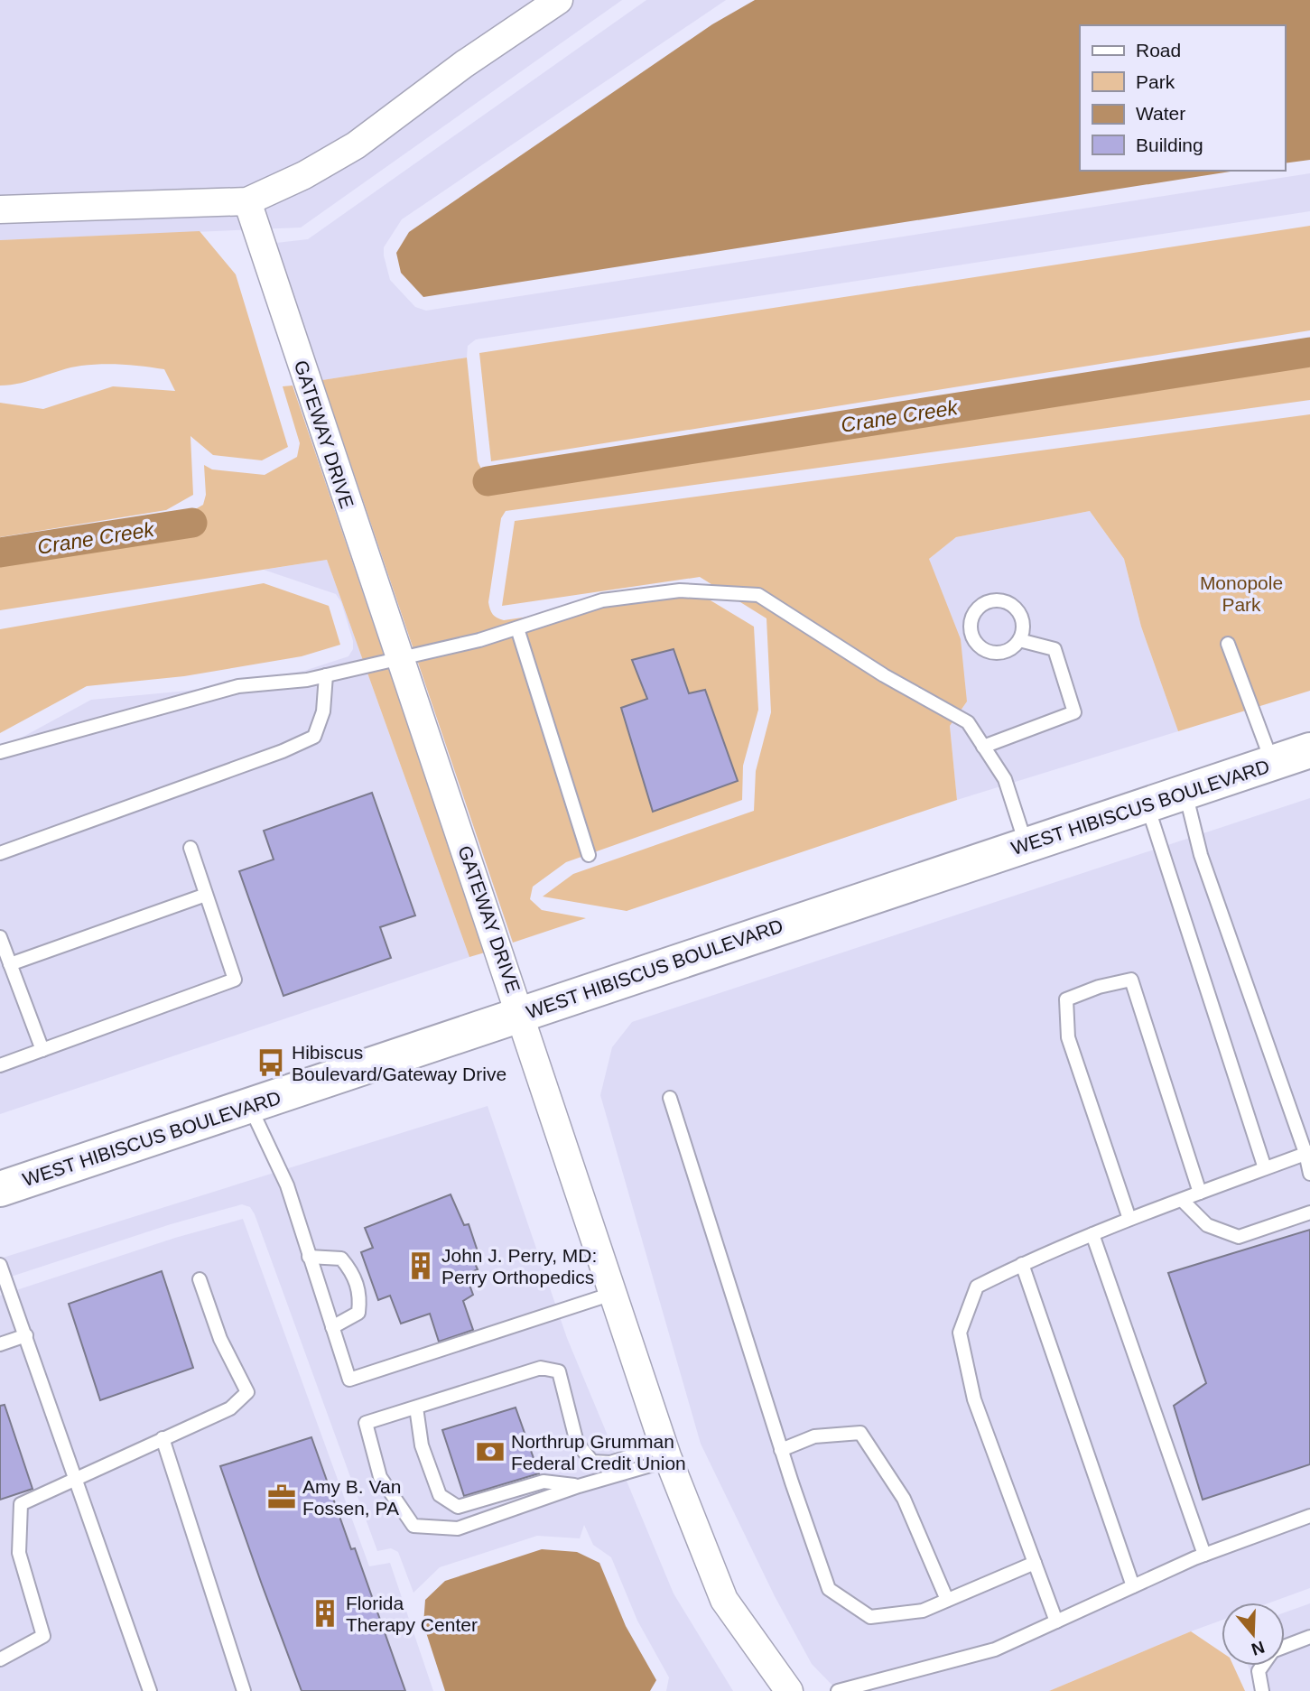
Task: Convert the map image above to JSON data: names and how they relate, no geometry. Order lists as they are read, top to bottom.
{
  "streets": {
    "street": ["GATEWAY DRIVE", "WEST HIBISCUS BOULEVARD"]
  },
  "crossings": [
    ["GATEWAY DRIVE", "WEST HIBISCUS BOULEVARD"]
  ],
  "water": ["Crane Creek"],
  "parks": ["Monopole Park"],
  "places": {
    "bus stop": ["Hibiscus Boulevard/Gateway Drive"],
    "building": ["John J. Perry, MD: Perry Orthopedics", "Florida Therapy Center"],
    "bank": ["Northrup Grumman Federal Credit Union"],
    "office": ["Amy B. Van Fossen, PA"]
  },
  "legend": [
    "Road",
    "Park",
    "Water",
    "Building"
  ],
  "north": "bottom"
}
